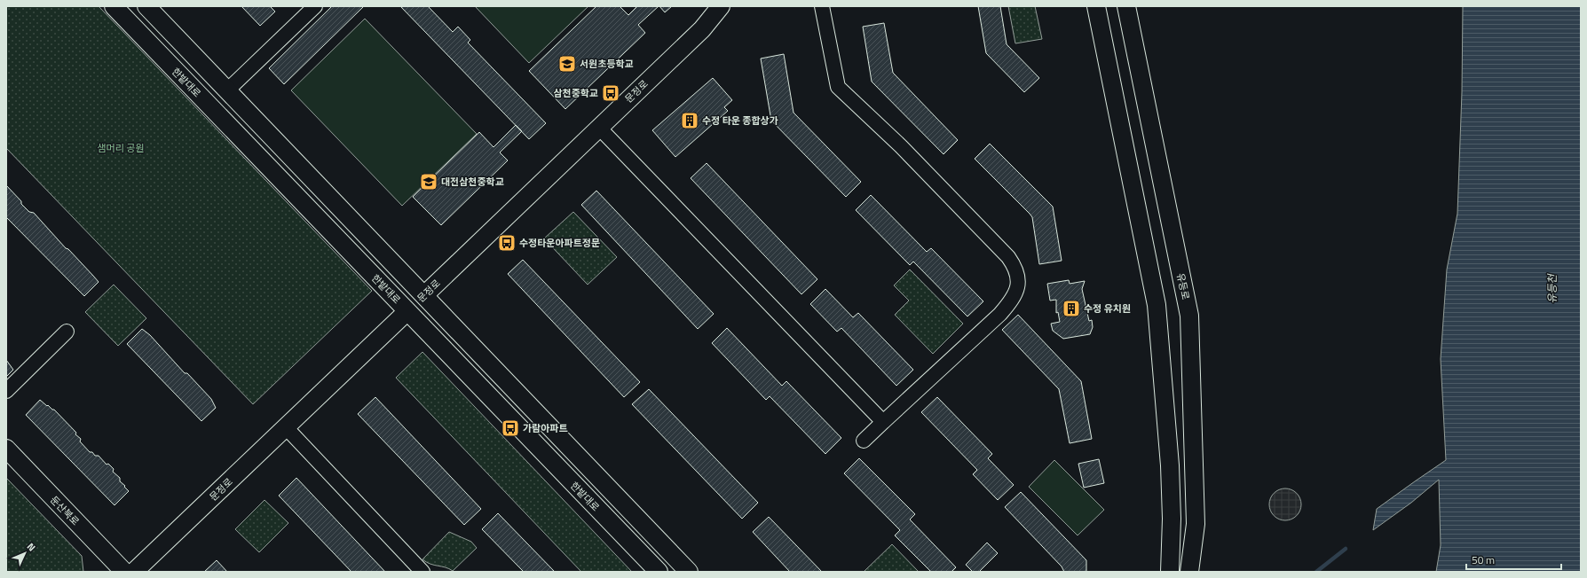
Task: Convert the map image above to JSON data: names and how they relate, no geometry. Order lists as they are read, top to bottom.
{
  "streets": {
    "main road": [
      "한밭대로",
      "문정로",
      "유등로",
      "둔산북로"
    ]
  },
  "crossings": [
    ["한밭대로", "문정로"]
  ],
  "water": ["유등천"],
  "parks": ["샘머리 공원"],
  "places": {
    "school or university": ["서원초등학교", "대전삼천중학교"],
    "bus stop": ["삼천중학교", "수정타운아파트정문", "가람아파트"],
    "building": ["수정 타운 종합상가", "수정 유치원"]
  },
  "scale_bar": "50 m",
  "north": "top right"
}
